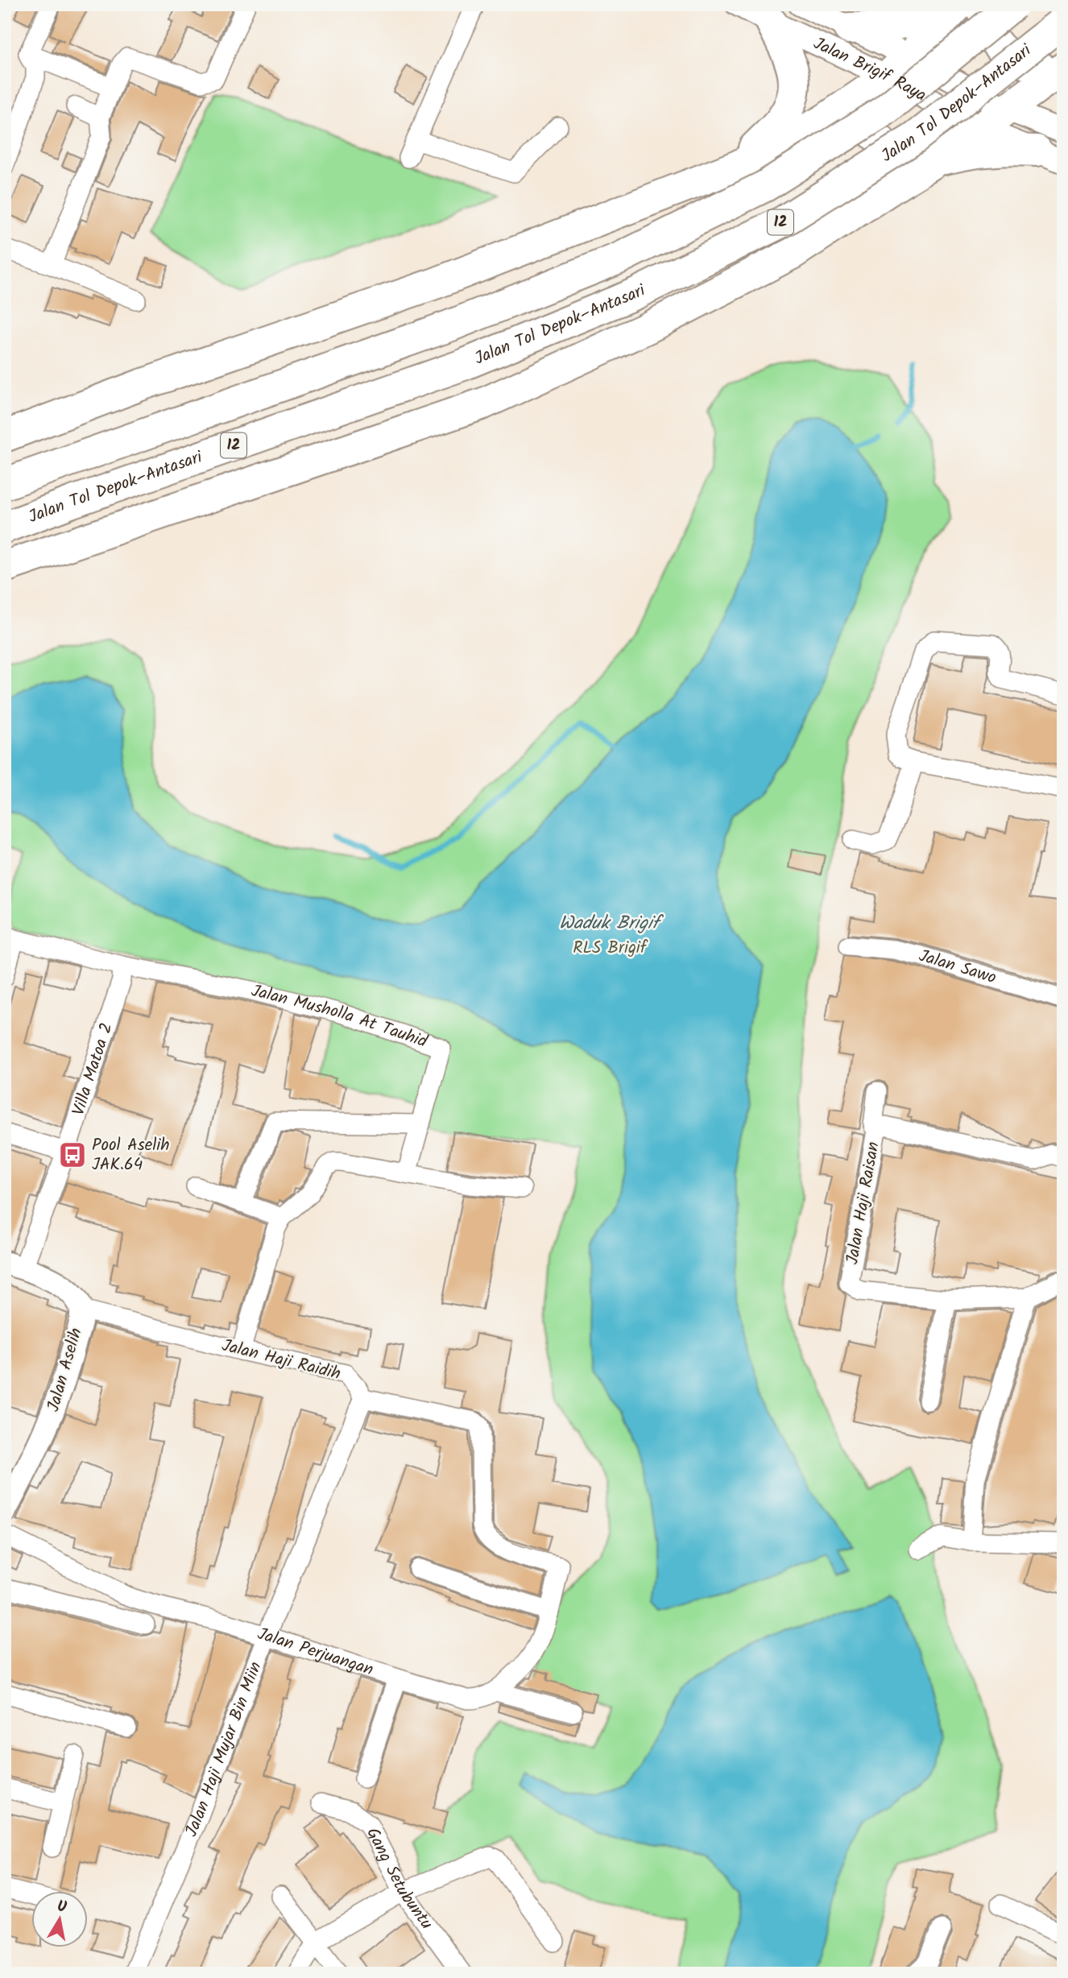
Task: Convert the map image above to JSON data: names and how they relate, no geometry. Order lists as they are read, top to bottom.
{
  "streets": {
    "highway": ["Jalan Tol Depok–Antasari", "12"],
    "street": [
      "Jalan Brigif Raya",
      "Jalan Sawo",
      "Jalan Musholla At Tauhid",
      "Villa Matoa 2",
      "Jalan Haji Raisan",
      "Jalan Haji Raidih",
      "Jalan Aselih",
      "Jalan Perjuangan",
      "Jalan Haji Mujar Bin Miin",
      "Gang Setubuntu"
    ]
  },
  "crossings": [
    ["Jalan Musholla At Tauhid", "Villa Matoa 2"],
    ["Villa Matoa 2", "Jalan Aselih"],
    ["Jalan Haji Raidih", "Jalan Aselih"],
    ["Jalan Haji Raidih", "Jalan Perjuangan"],
    ["Jalan Haji Raidih", "Jalan Haji Mujar Bin Miin"],
    ["Jalan Perjuangan", "Jalan Haji Mujar Bin Miin"]
  ],
  "water": ["Waduk Brigif"],
  "parks": ["RLS Brigif"],
  "places": {
    "bus stop": ["Pool Aselih JAK.64"]
  },
  "north": "top"
}
